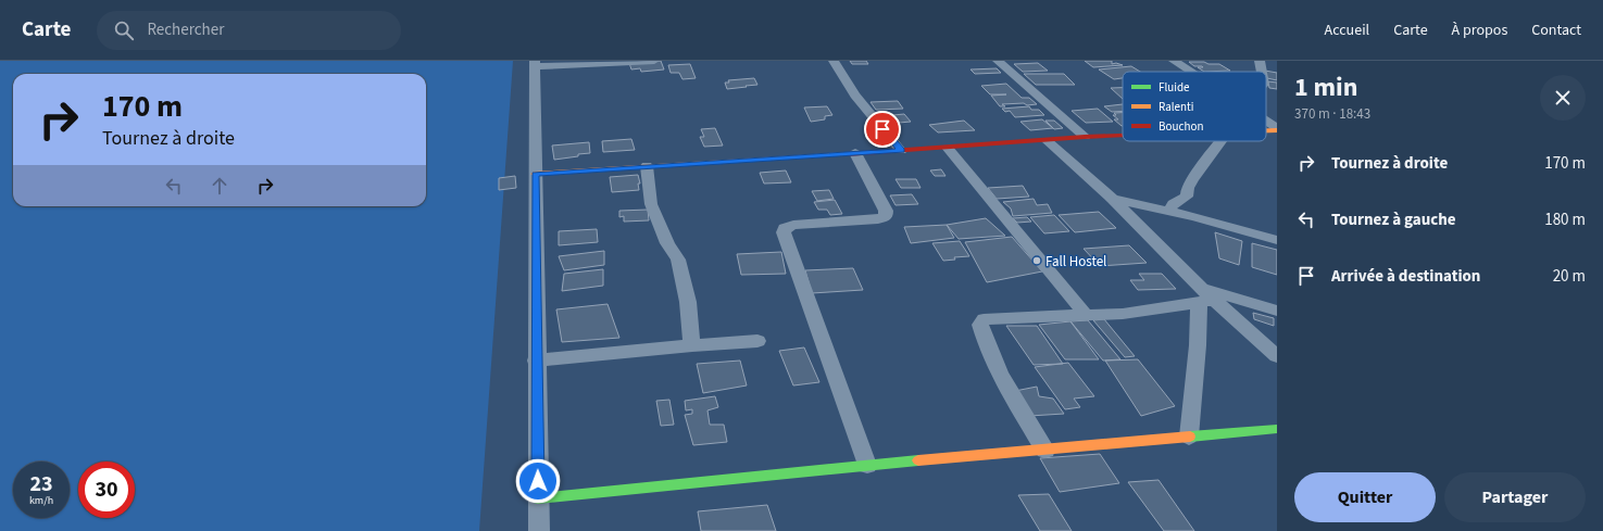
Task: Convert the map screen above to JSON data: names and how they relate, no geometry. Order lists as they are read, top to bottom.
{
  "places": ["Fall Hostel"],
  "legend": ["Fluide", "Ralenti", "Bouchon"],
  "page": {
    "header": "Carte",
    "search": "Rechercher",
    "nav": [
      "Accueil",
      "Carte",
      "À propos",
      "Contact"
    ],
    "heading": ["1 min", "370 m · 18:43"],
    "turn": ["170 m", "Tournez à droite"],
    "list": [
      {
        "name": "Tournez à droite",
        "value": "170 m"
      },
      {
        "name": "Tournez à gauche",
        "value": "180 m"
      },
      {
        "name": "Arrivée à destination",
        "value": "20 m"
      }
    ],
    "speed": "23 km/h",
    "limit": "30",
    "buttons": ["Quitter", "Partager"]
  }
}
